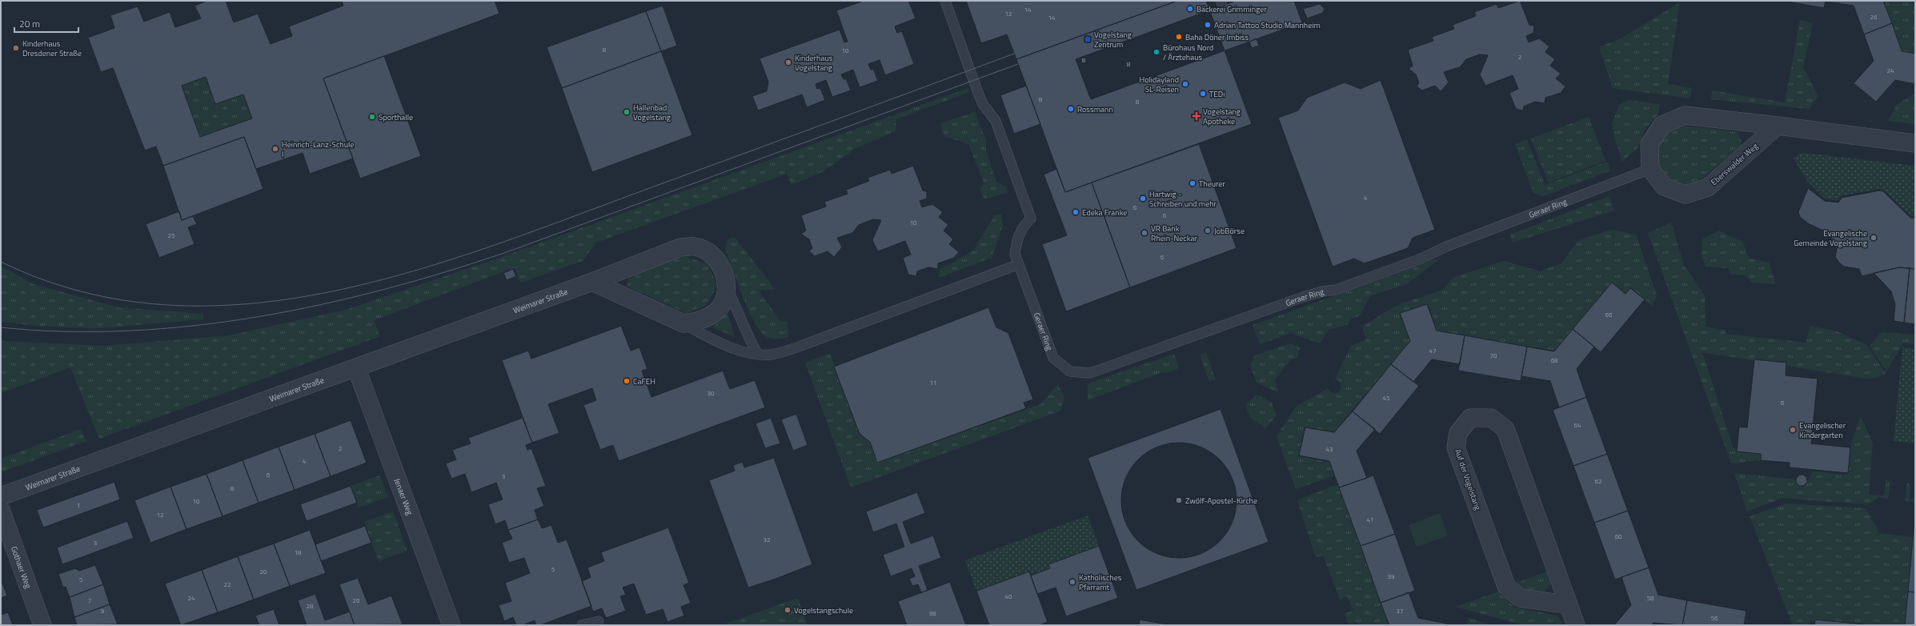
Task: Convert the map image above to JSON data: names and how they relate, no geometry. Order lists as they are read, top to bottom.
{
  "streets": {
    "street": [
      "Eberswalder Weg",
      "Weimarer Straße",
      "Auf der Vogelstang",
      "Jenaer Weg",
      "Gothaer Weg"
    ],
    "lane": ["Geraer Ring"]
  },
  "crossings": [
    ["Eberswalder Weg", "Geraer Ring"],
    ["Weimarer Straße", "Jenaer Weg"]
  ],
  "places": {
    "other": [
      "Bäckerei Grimminger",
      "Adrian Tattoo Studio Mannheim",
      "Baha Döner Imbiss",
      "Kinderhaus Dresdener Straße",
      "Bürohaus Nord / Ärztehaus",
      "Kinderhaus Vogelstang",
      "Holidayland SL-Reisen",
      "TEDi",
      "Rossmann",
      "Hallenbad Vogelstang",
      "Sporthalle",
      "Heinrich-Lanz-Schule I",
      "Theurer",
      "Hartwig - Schreiben und mehr",
      "Edeka Franke",
      "JobBörse",
      "VR Bank Rhein-Neckar",
      "Evangelische Gemeinde Vogelstang",
      "CaFEH",
      "Evangelischer Kindergarten",
      "Zwölf-Apostel-Kirche",
      "Katholisches Pfarramt",
      "Vogelstangschule"
    ],
    "transit": ["Vogelstang Zentrum"],
    "health": ["Vogelstang Apotheke"]
  },
  "house_numbers": [
    "14",
    "12",
    "26",
    "14",
    "8",
    "10",
    "2",
    "8",
    "8",
    "24",
    "8",
    "8",
    "4",
    "6",
    "6",
    "10",
    "25",
    "6",
    "66",
    "47",
    "70",
    "68",
    "11",
    "30",
    "45",
    "6",
    "64",
    "2",
    "43",
    "4",
    "6",
    "3",
    "62",
    "8",
    "10",
    "1",
    "12",
    "41",
    "60",
    "32",
    "3",
    "18",
    "5",
    "20",
    "39",
    "5",
    "22",
    "40",
    "24",
    "58",
    "7",
    "26",
    "28",
    "9",
    "37",
    "38",
    "56"
  ],
  "scale_bar": "20 m"
}
